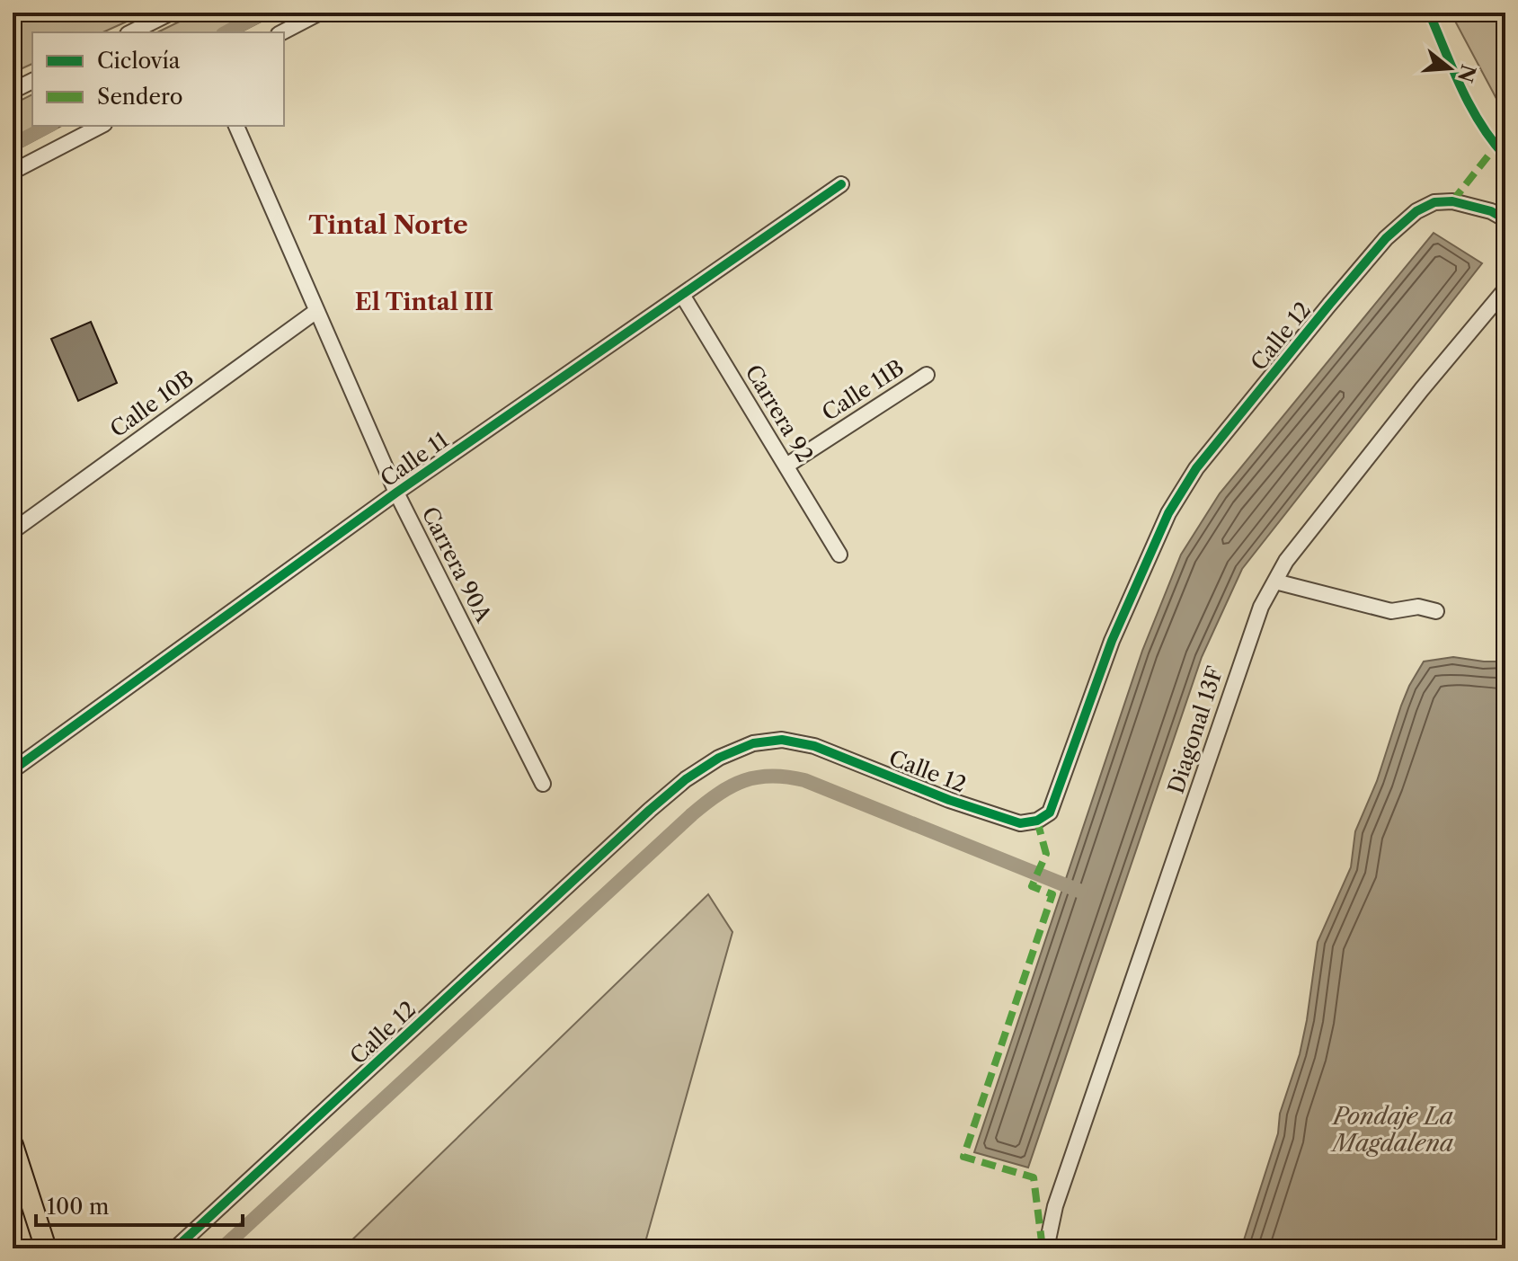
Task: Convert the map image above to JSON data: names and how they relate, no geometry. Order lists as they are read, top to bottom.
{
  "streets": {
    "street": [
      "Calle 12",
      "Calle 11B",
      "Calle 10B",
      "Carrera 92",
      "Calle 11",
      "Carrera 90A",
      "Diagonal 13F"
    ]
  },
  "crossings": [
    ["Calle 11B", "Carrera 92"],
    ["Calle 10B", "Carrera 90A"],
    ["Carrera 92", "Calle 11"],
    ["Calle 11", "Carrera 90A"]
  ],
  "districts": ["Tintal Norte", "El Tintal III"],
  "water": ["Pondaje La Magdalena"],
  "legend": ["Ciclovía", "Sendero"],
  "scale_bar": "100 m",
  "north": "right"
}
